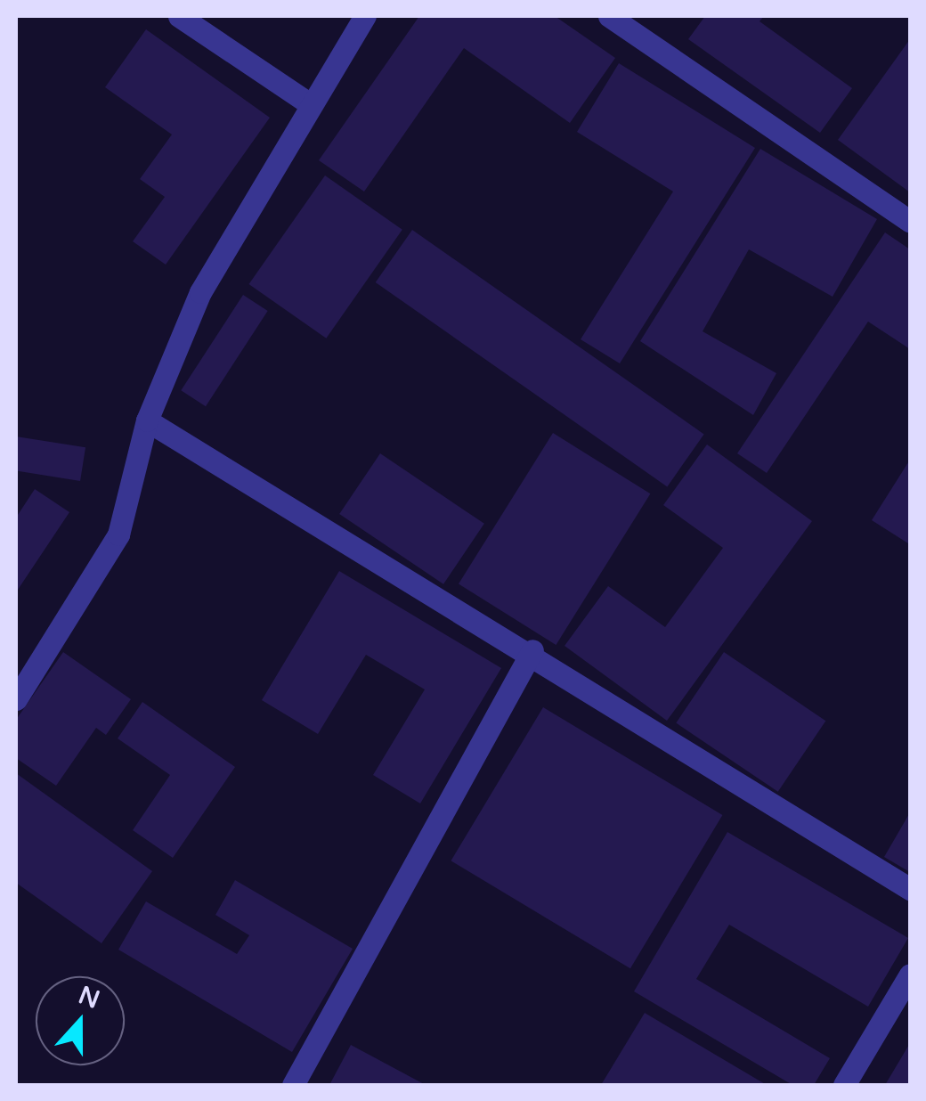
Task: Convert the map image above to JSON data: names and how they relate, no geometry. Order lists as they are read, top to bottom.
{
  "north": "top"
}
